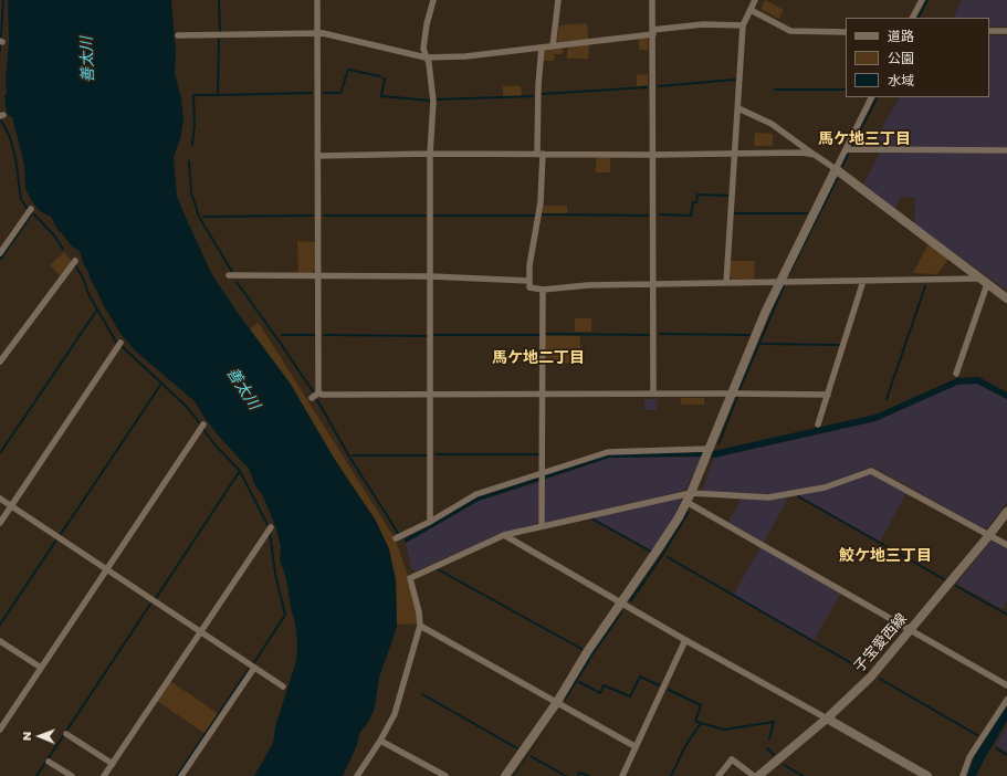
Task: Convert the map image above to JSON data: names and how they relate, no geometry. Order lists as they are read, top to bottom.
{
  "streets": {
    "street": ["子宝愛西線"]
  },
  "districts": ["馬ケ地三丁目", "馬ケ地二丁目", "鮫ケ地三丁目"],
  "water": ["善太川"],
  "legend": ["道路", "公園", "水域"],
  "north": "left"
}
